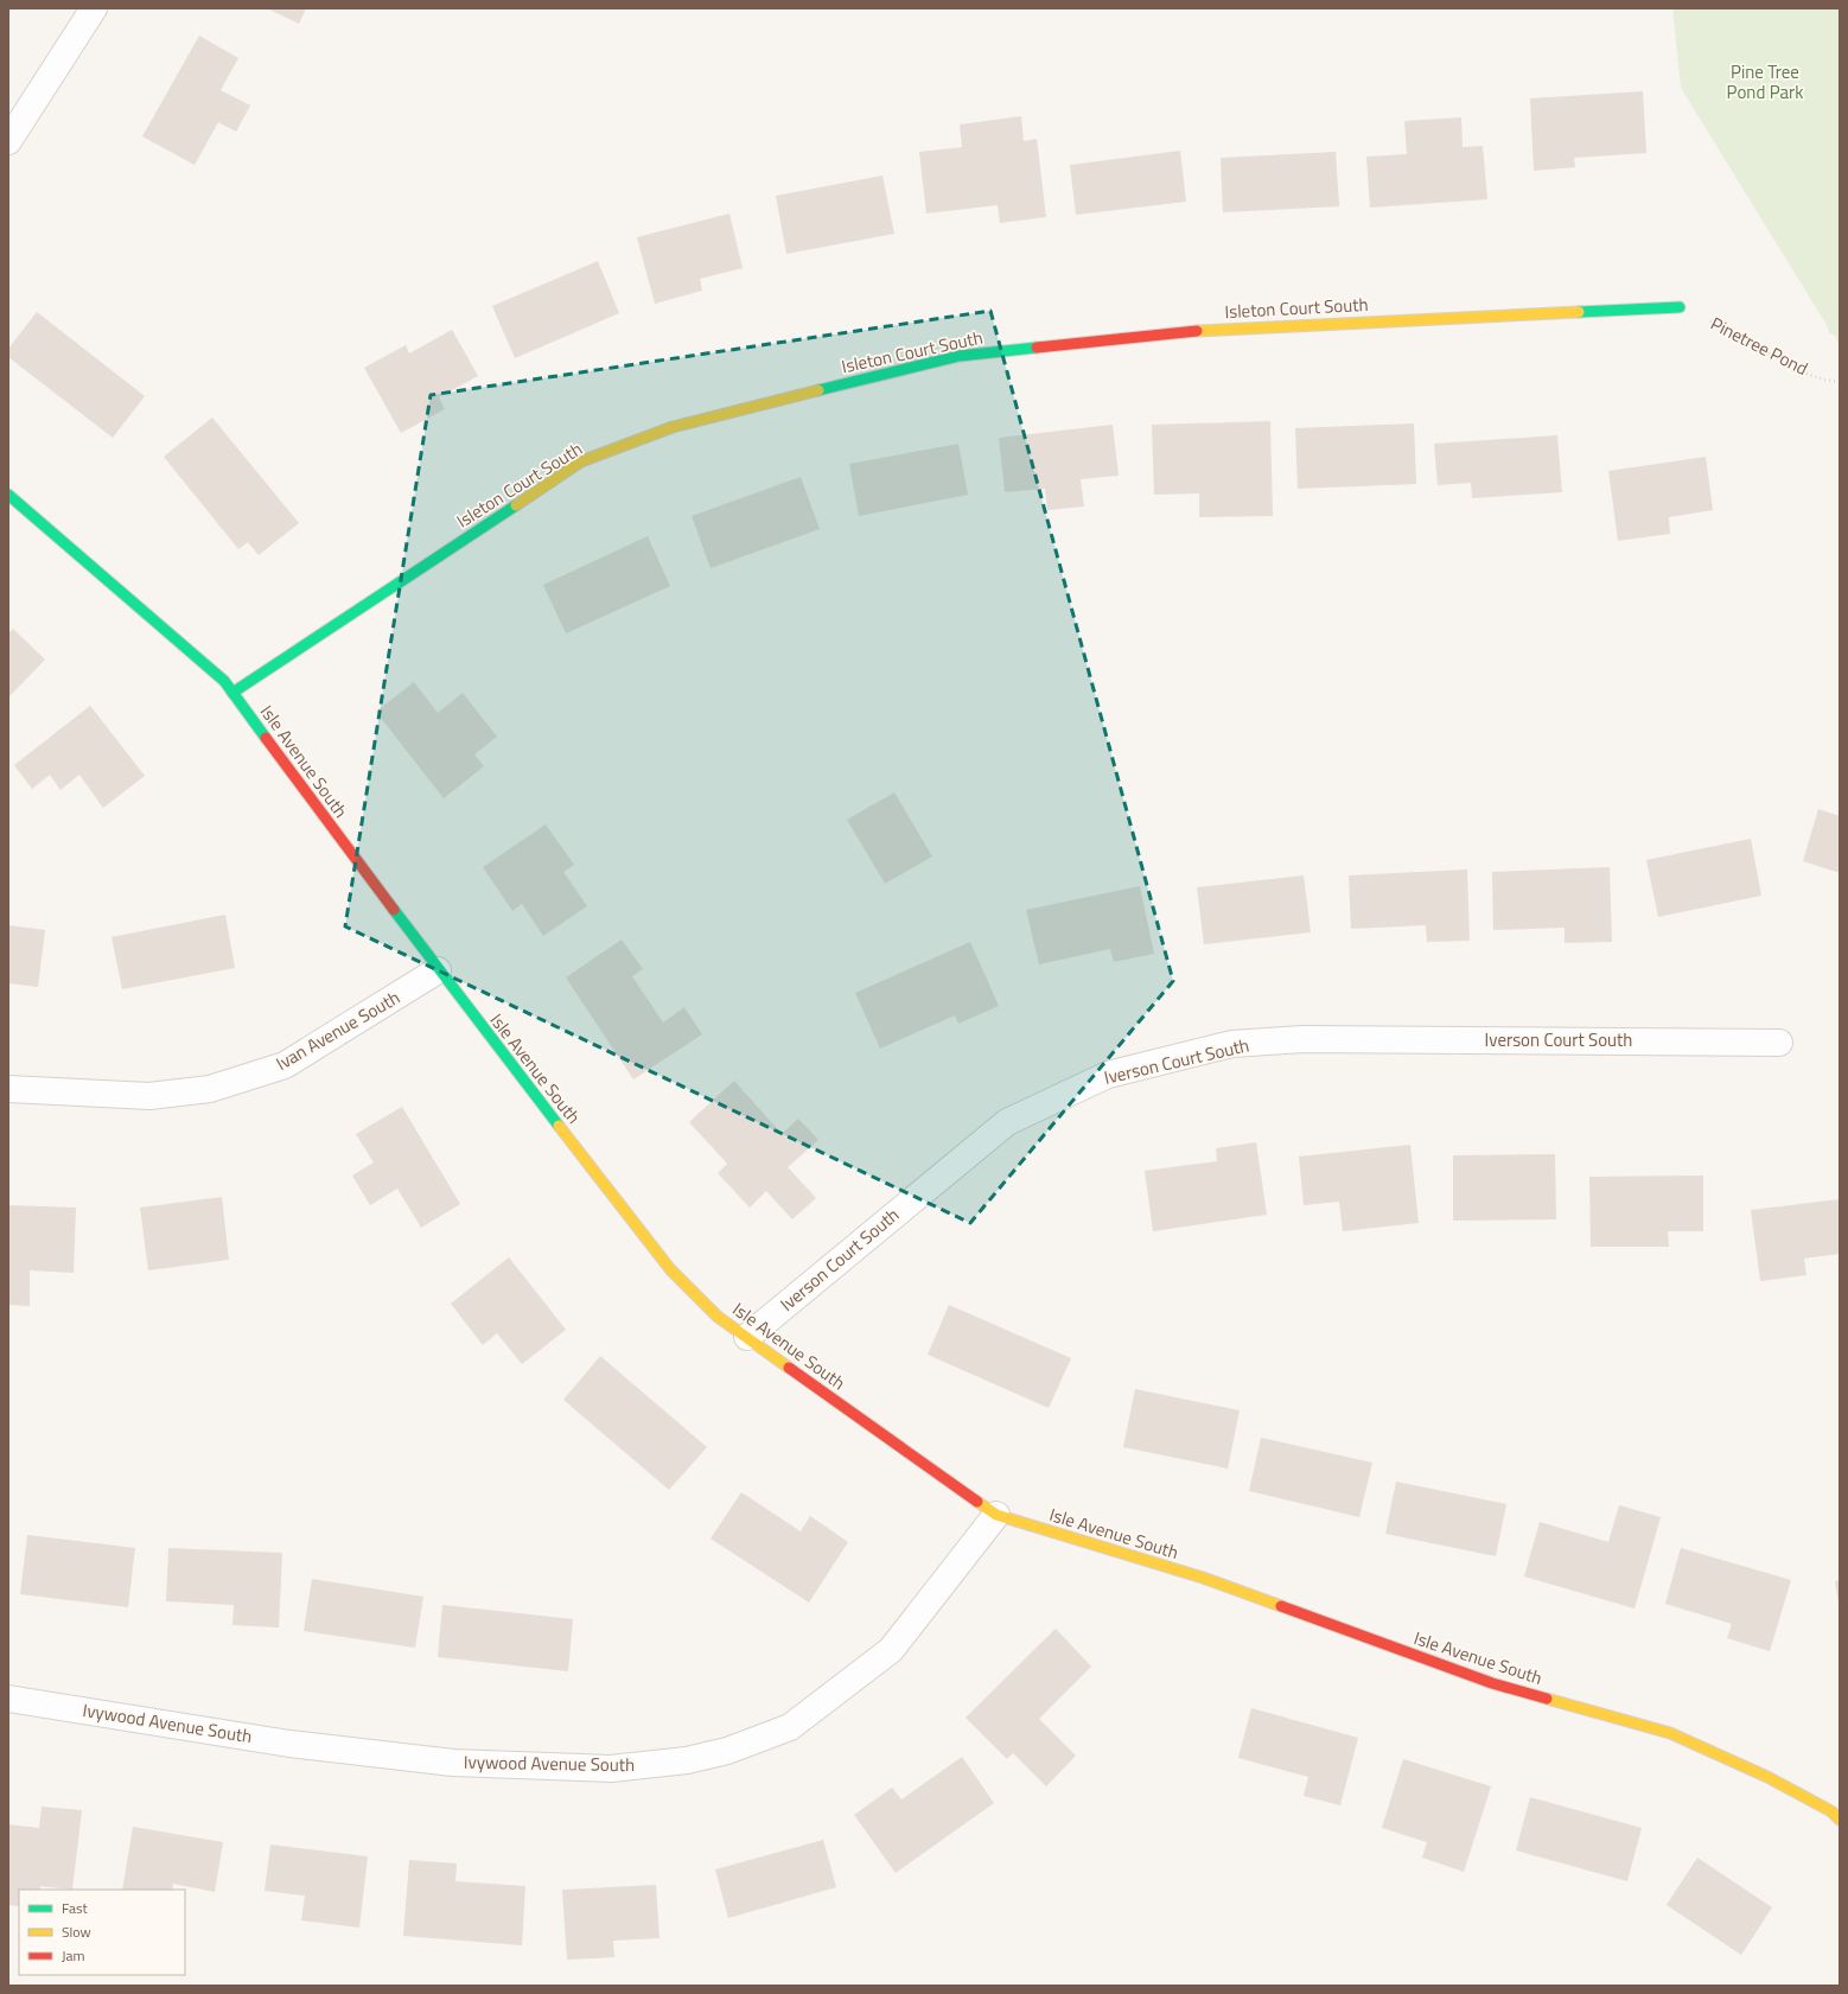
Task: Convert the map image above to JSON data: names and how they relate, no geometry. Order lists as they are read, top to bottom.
{
  "streets": {
    "street": [
      "Isleton Court South",
      "Isle Avenue South",
      "Ivan Avenue South",
      "Iverson Court South",
      "Ivywood Avenue South"
    ],
    "path": ["Pinetree Pond"]
  },
  "crossings": [
    ["Isleton Court South", "Pinetree Pond"],
    ["Isleton Court South", "Isle Avenue South"],
    ["Isle Avenue South", "Ivan Avenue South"],
    ["Isle Avenue South", "Iverson Court South"],
    ["Isle Avenue South", "Ivywood Avenue South"]
  ],
  "parks": ["Pine Tree Pond Park"],
  "legend": ["Fast", "Slow", "Jam"]
}
